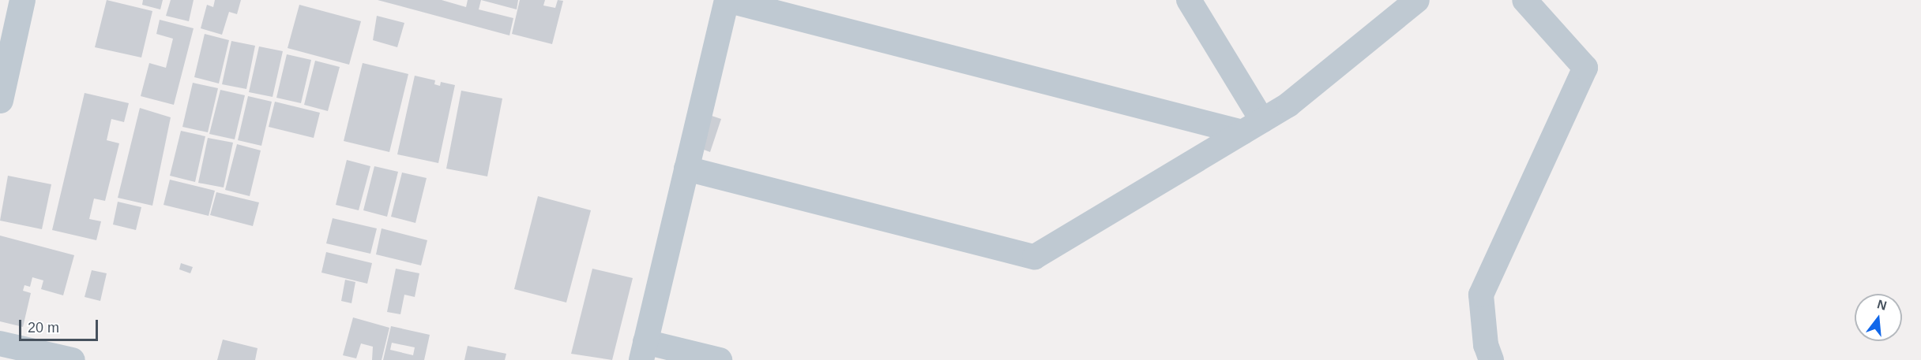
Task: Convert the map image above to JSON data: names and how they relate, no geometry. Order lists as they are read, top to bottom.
{
  "scale_bar": "20 m",
  "north": "top"
}
